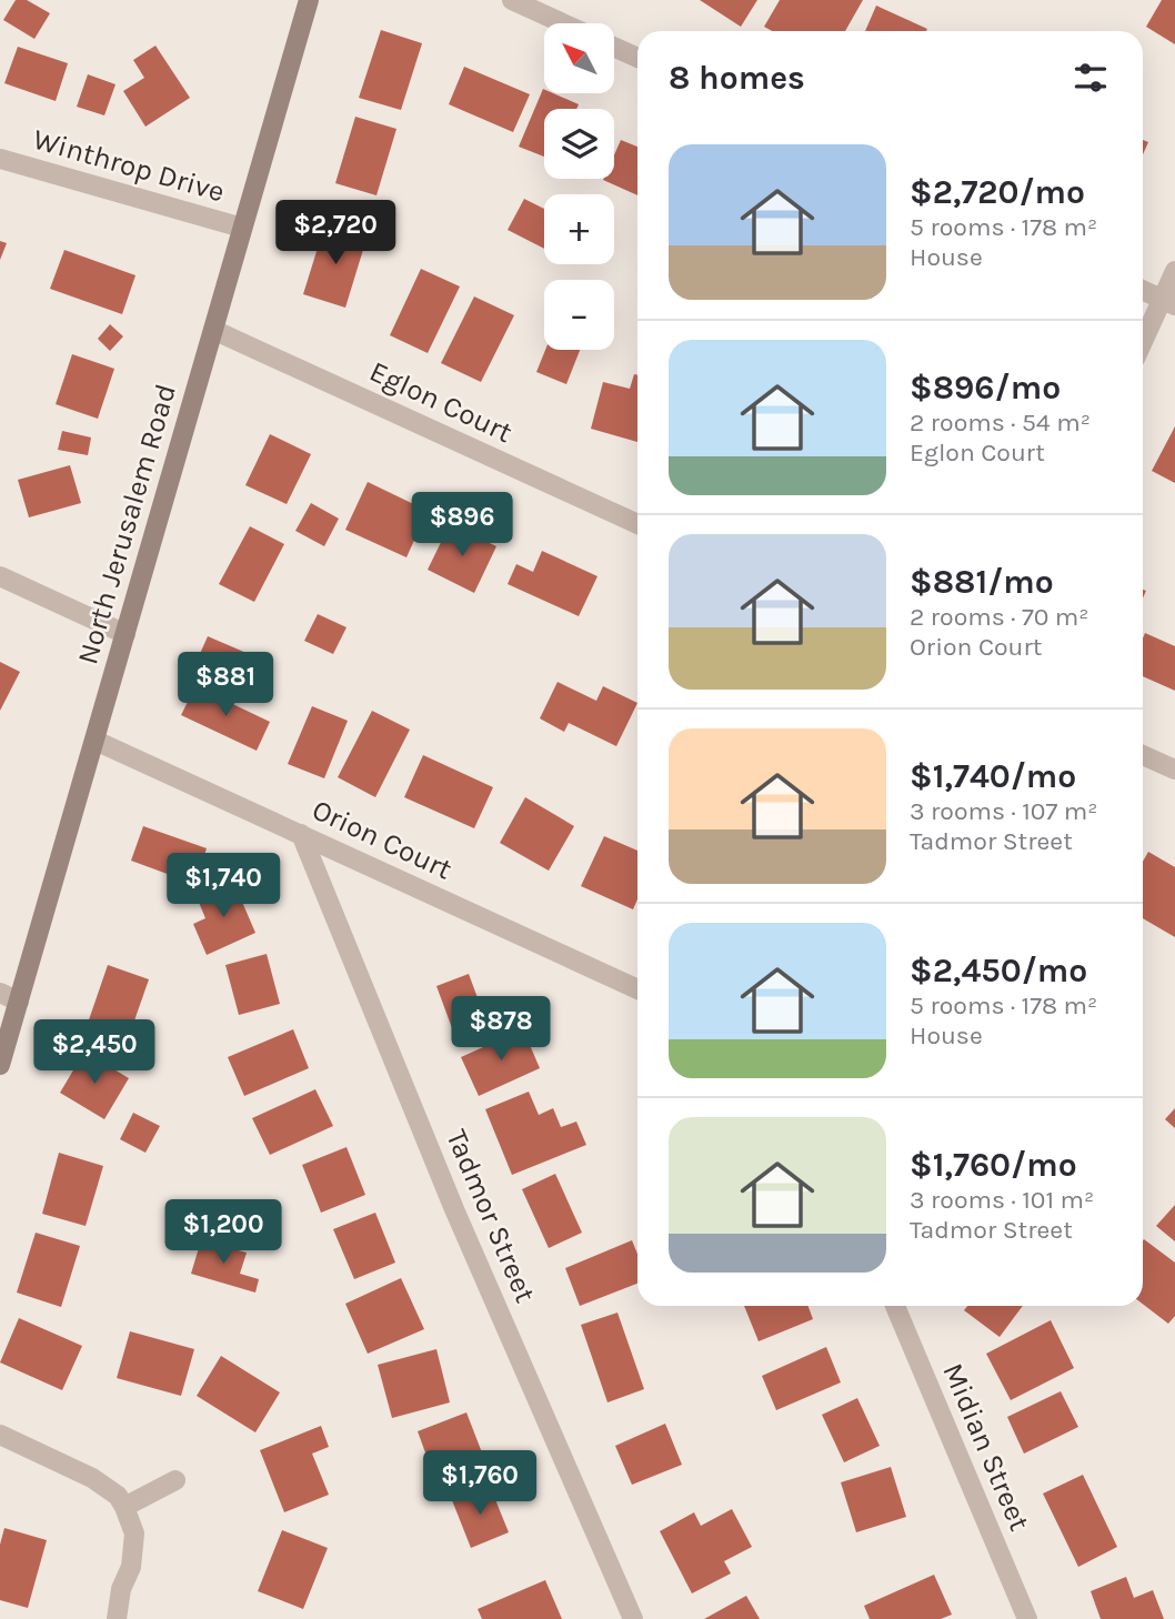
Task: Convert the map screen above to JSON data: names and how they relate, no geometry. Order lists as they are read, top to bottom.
{
  "streets": {
    "main road": ["North Jerusalem Road"],
    "street": [
      "Winthrop Drive",
      "Eglon Court",
      "Orion Court",
      "Tadmor Street",
      "Midian Street"
    ]
  },
  "crossings": [
    ["Winthrop Drive", "North Jerusalem Road"],
    ["Eglon Court", "North Jerusalem Road"],
    ["North Jerusalem Road", "Orion Court"],
    ["Orion Court", "Tadmor Street"]
  ],
  "north": "top left",
  "page": {
    "map_buttons": ["+", "−"],
    "heading": "8 homes",
    "list": [
      {
        "name": "$2,720/mo",
        "note": "5 rooms · 178 m² · House"
      },
      {
        "name": "$896/mo",
        "note": "2 rooms · 54 m² · Eglon Court"
      },
      {
        "name": "$881/mo",
        "note": "2 rooms · 70 m² · Orion Court"
      },
      {
        "name": "$1,740/mo",
        "note": "3 rooms · 107 m² · Tadmor Street"
      },
      {
        "name": "$2,450/mo",
        "note": "5 rooms · 178 m² · House"
      },
      {
        "name": "$1,760/mo",
        "note": "3 rooms · 101 m² · Tadmor Street"
      }
    ],
    "price": [
      "$2,720",
      "$896",
      "$881",
      "$1,740",
      "$878",
      "$2,450",
      "$1,200",
      "$1,760"
    ]
  }
}
